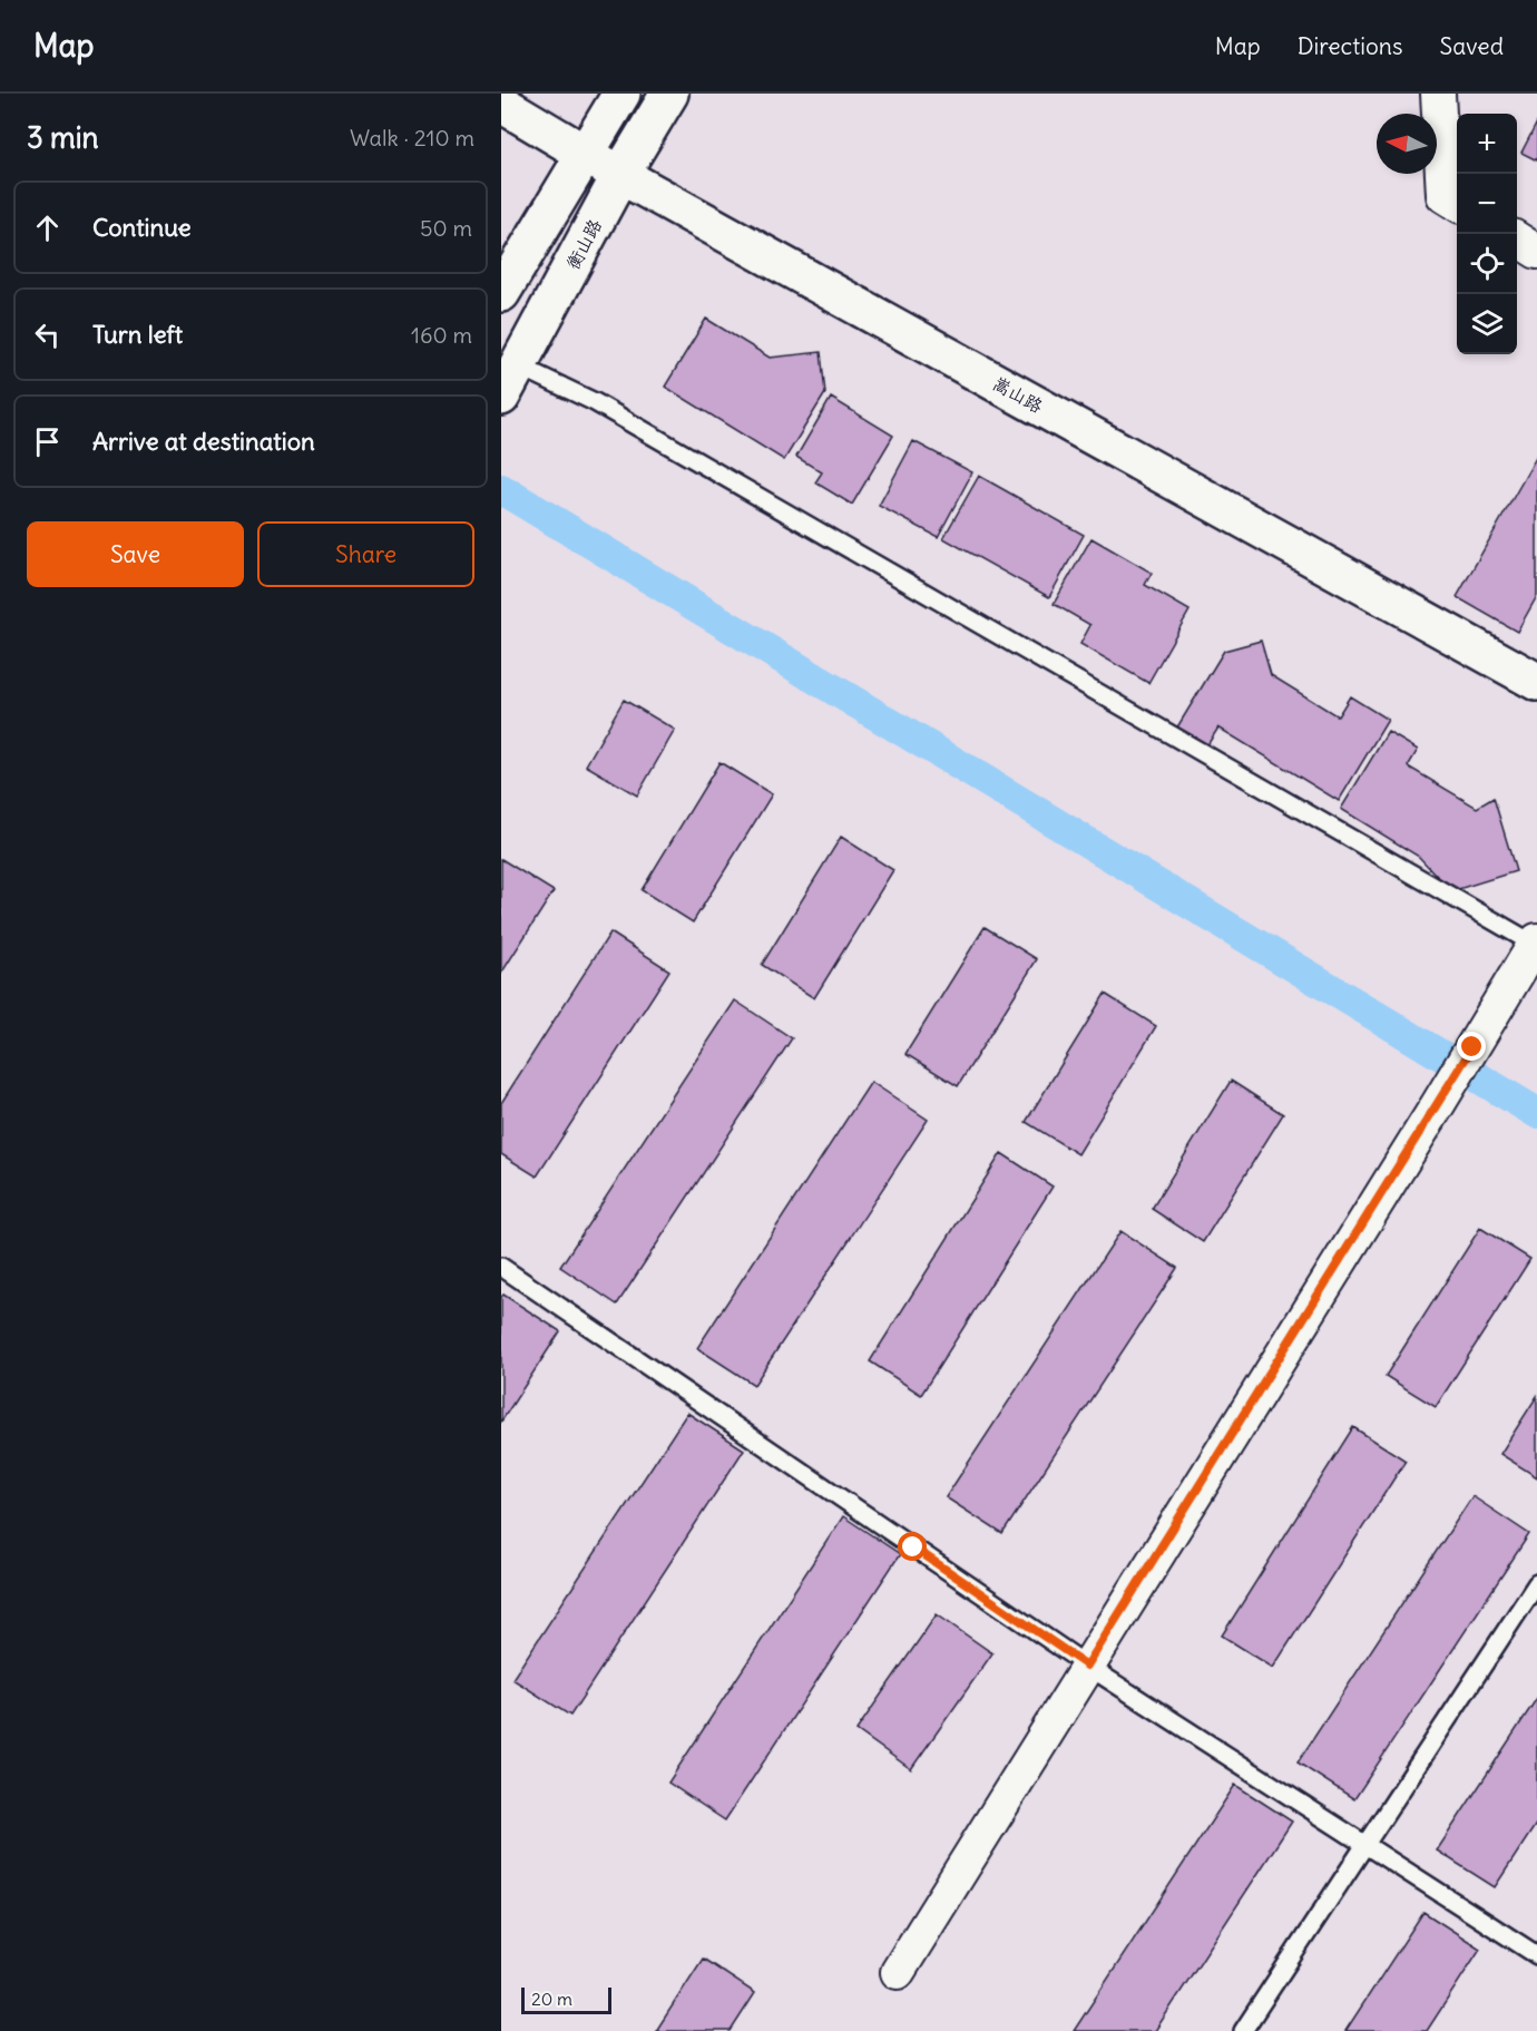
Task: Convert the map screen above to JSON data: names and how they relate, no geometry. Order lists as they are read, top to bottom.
{
  "streets": {
    "street": ["衡山路", "嵩山路"]
  },
  "crossings": [
    ["衡山路", "嵩山路"]
  ],
  "scale_bar": "20 m",
  "north": "left",
  "page": {
    "header": "Map",
    "nav": ["Map", "Directions", "Saved"],
    "heading": ["3 min", "Walk · 210 m"],
    "map_buttons": ["+", "−"],
    "list": [
      ["Continue", "50 m"],
      ["Turn left", "160 m"],
      "Arrive at destination"
    ],
    "buttons": ["Save", "Share"],
    "scale": "20 m"
  }
}
